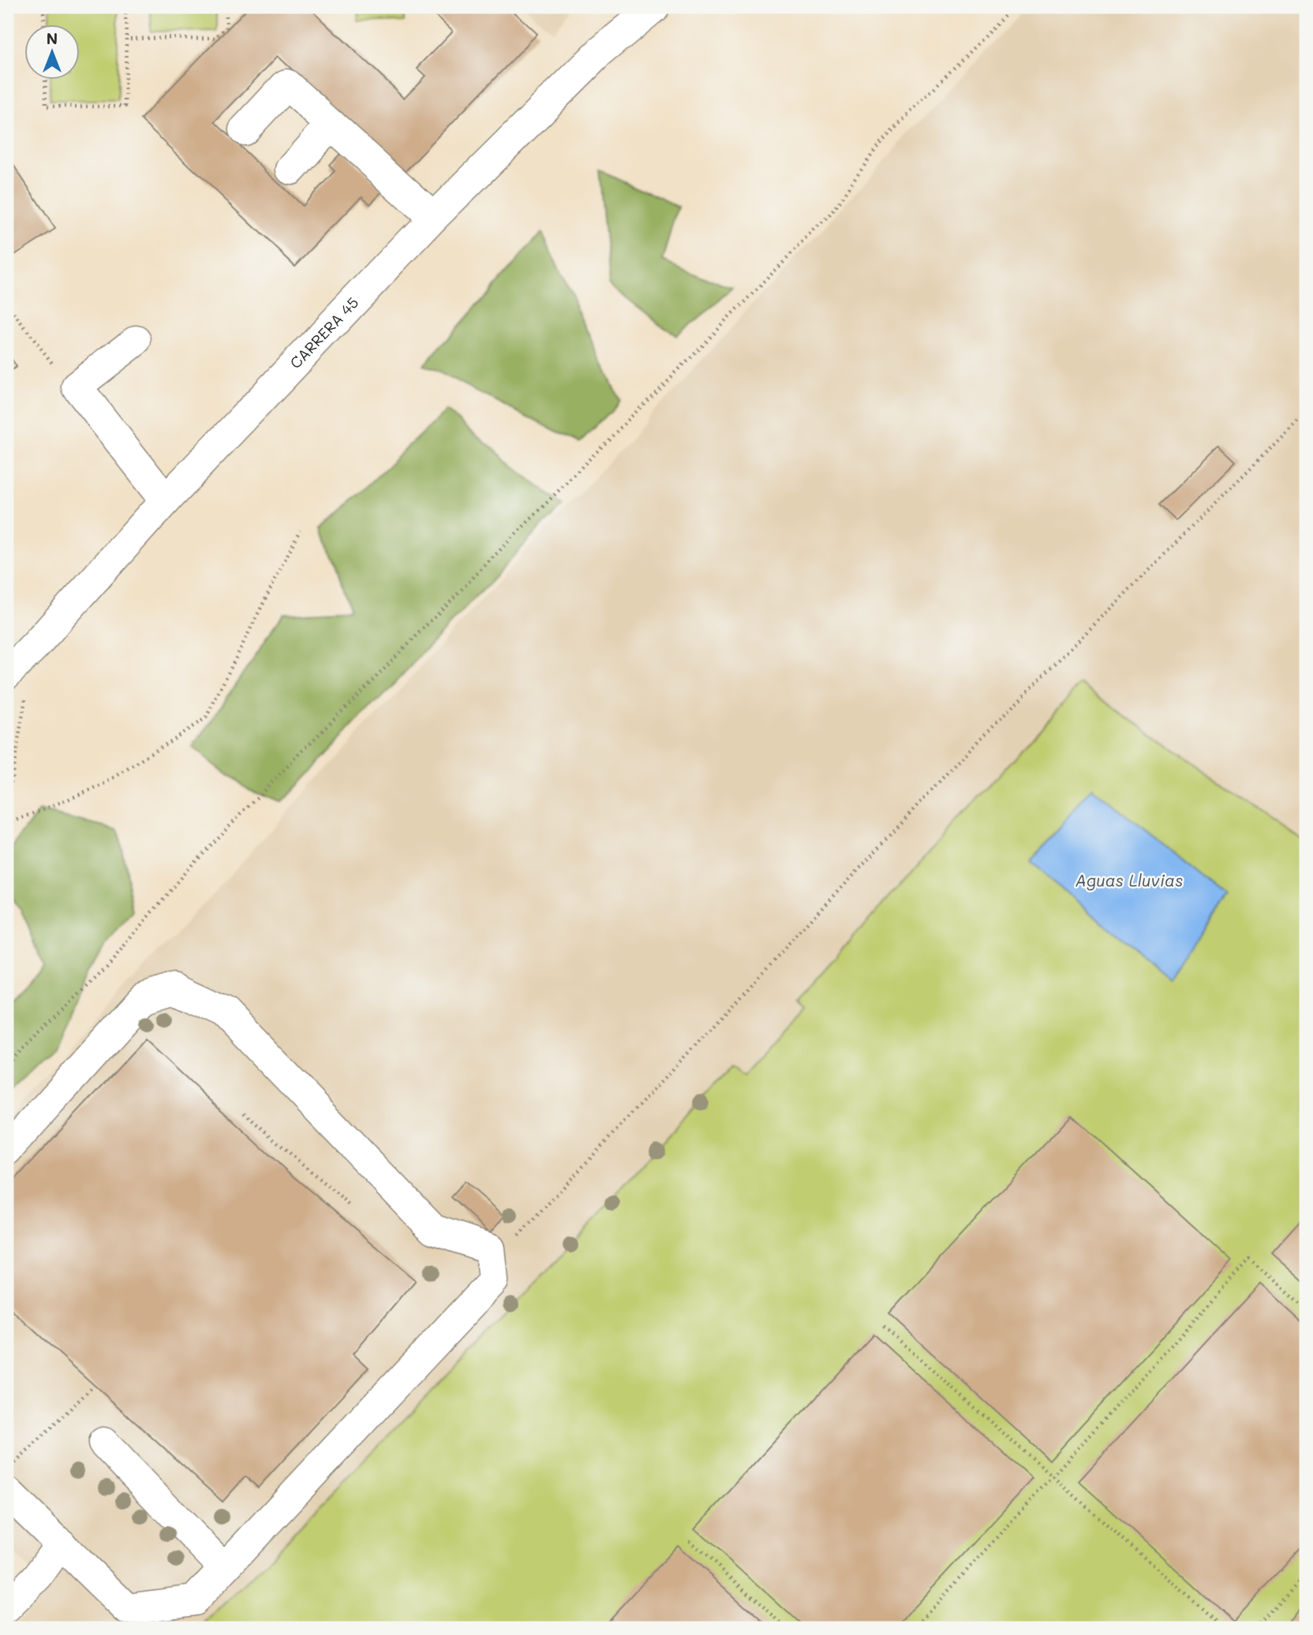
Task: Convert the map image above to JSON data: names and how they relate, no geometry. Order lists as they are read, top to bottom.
{
  "streets": {
    "street": ["CARRERA 45"]
  },
  "water": ["Aguas Lluvias"],
  "north": "top"
}
